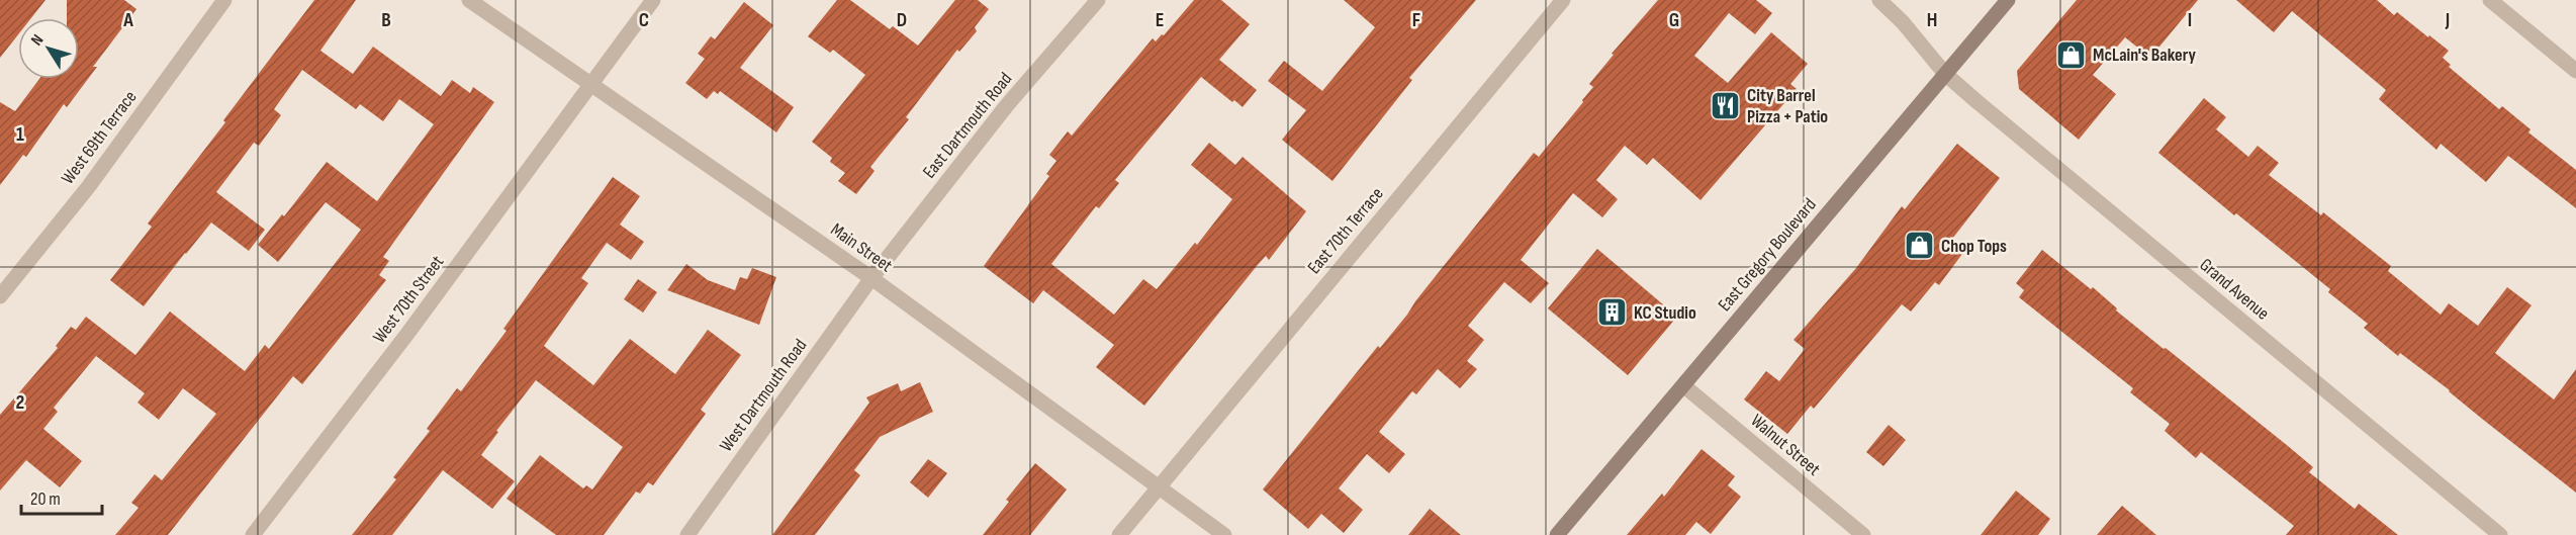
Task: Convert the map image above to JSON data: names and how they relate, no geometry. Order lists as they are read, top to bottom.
{
  "streets": {
    "main road": ["East Gregory Boulevard"],
    "street": [
      "East Dartmouth Road",
      "West 69th Terrace",
      "East 70th Terrace",
      "Main Street",
      "Grand Avenue",
      "West 70th Street",
      "West Dartmouth Road",
      "Walnut Street"
    ]
  },
  "crossings": [
    ["East Dartmouth Road", "Main Street"],
    ["East Dartmouth Road", "West Dartmouth Road"],
    ["East 70th Terrace", "Main Street"],
    ["Main Street", "West 70th Street"],
    ["Main Street", "West Dartmouth Road"],
    ["East Gregory Boulevard", "Grand Avenue"],
    ["East Gregory Boulevard", "Walnut Street"]
  ],
  "places": {
    "shop": ["McLain's Bakery", "Chop Tops"],
    "restaurant": ["City Barrel Pizza + Patio"],
    "building": ["KC Studio"]
  },
  "scale_bar": "20 m",
  "north": "top left",
  "grid": {
    "columns": [
      "A",
      "B",
      "C",
      "D",
      "E",
      "F",
      "G",
      "H",
      "I",
      "J"
    ],
    "rows": ["1", "2"]
  }
}
